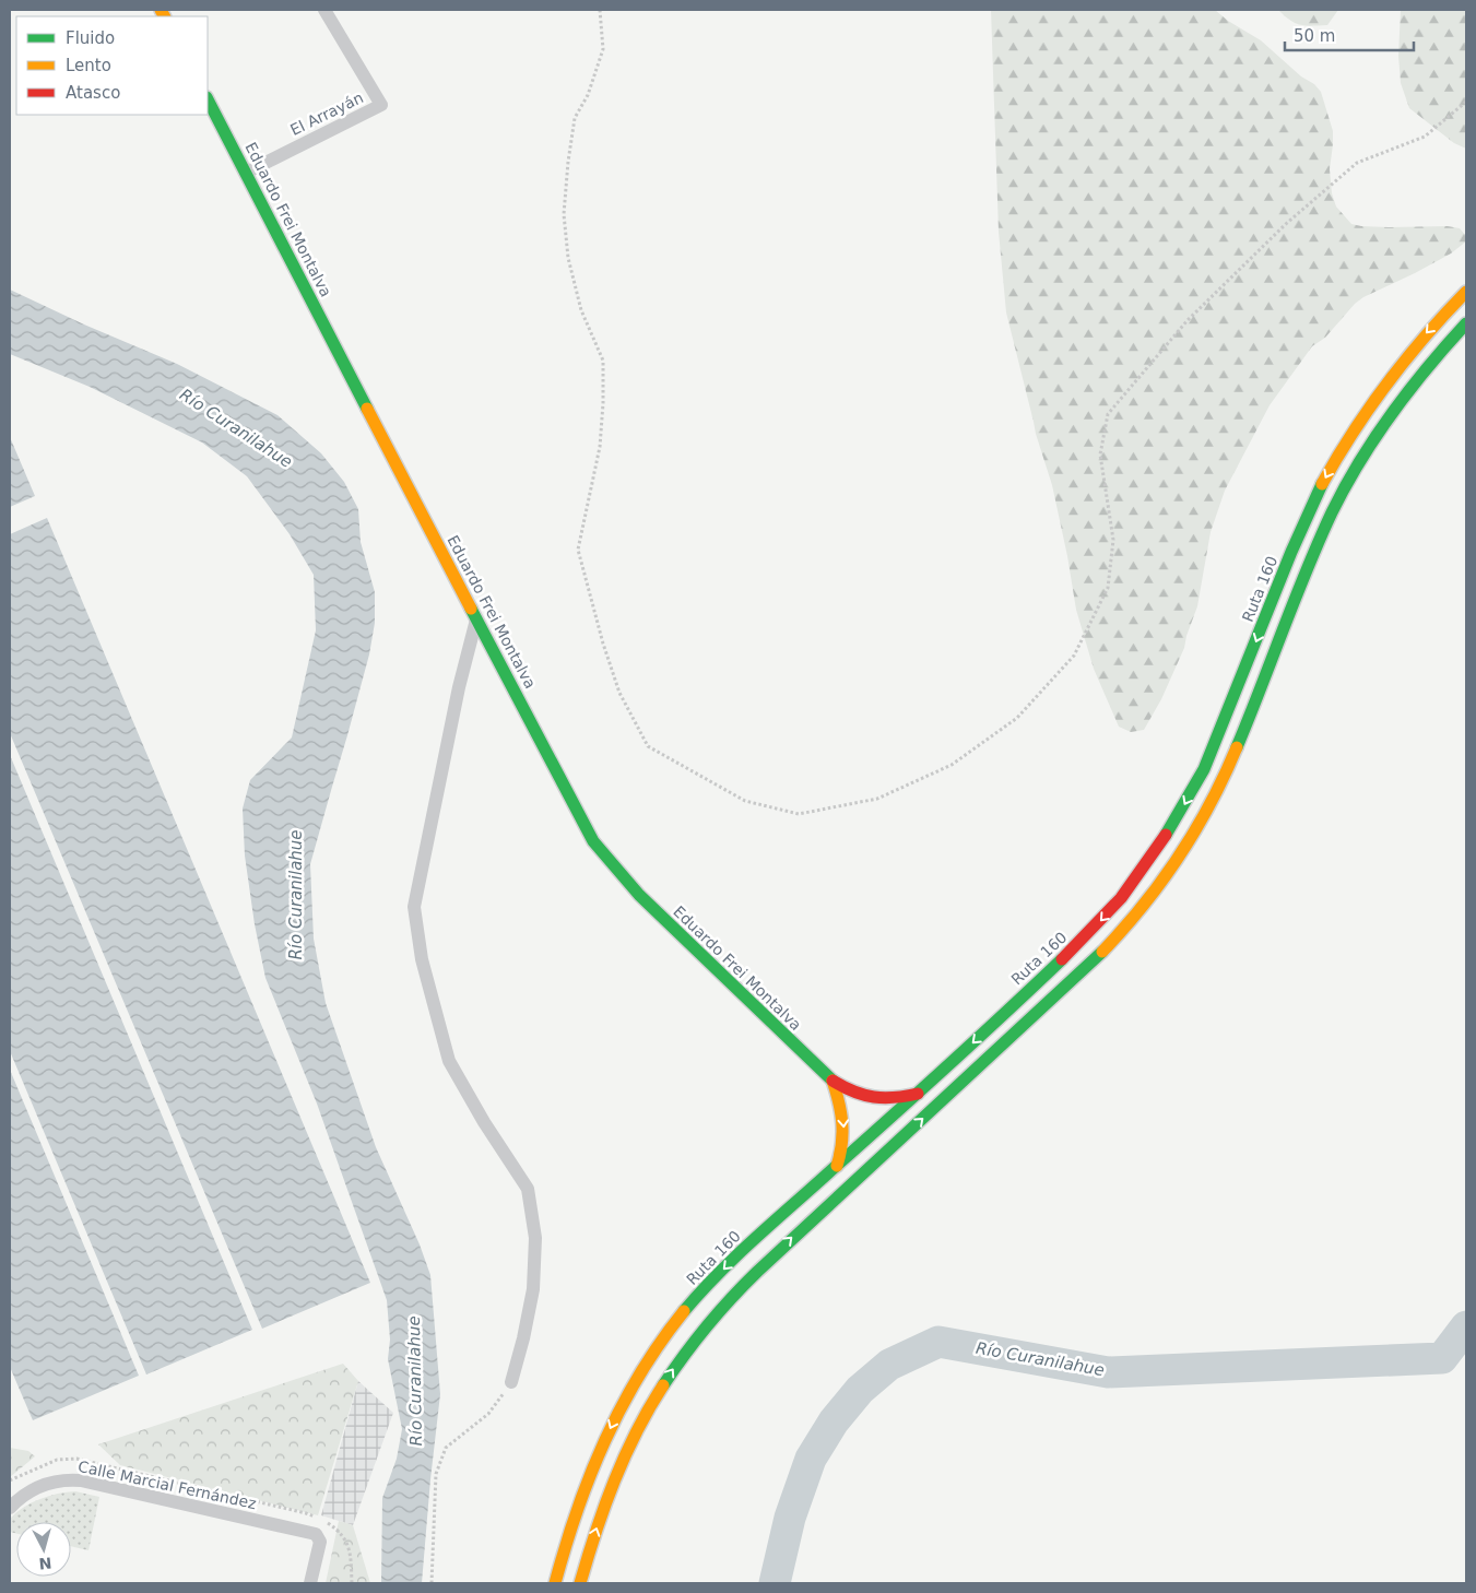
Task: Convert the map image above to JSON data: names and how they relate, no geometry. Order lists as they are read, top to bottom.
{
  "streets": {
    "main road": ["Eduardo Frei Montalva", "Ruta 160"],
    "street": ["El Arrayán", "Calle Marcial Fernández"]
  },
  "crossings": [
    ["El Arrayán", "Eduardo Frei Montalva"],
    ["Eduardo Frei Montalva", "Ruta 160"]
  ],
  "water": ["Río Curanilahue"],
  "legend": ["Fluido", "Lento", "Atasco"],
  "scale_bar": "50 m",
  "north": "bottom"
}
